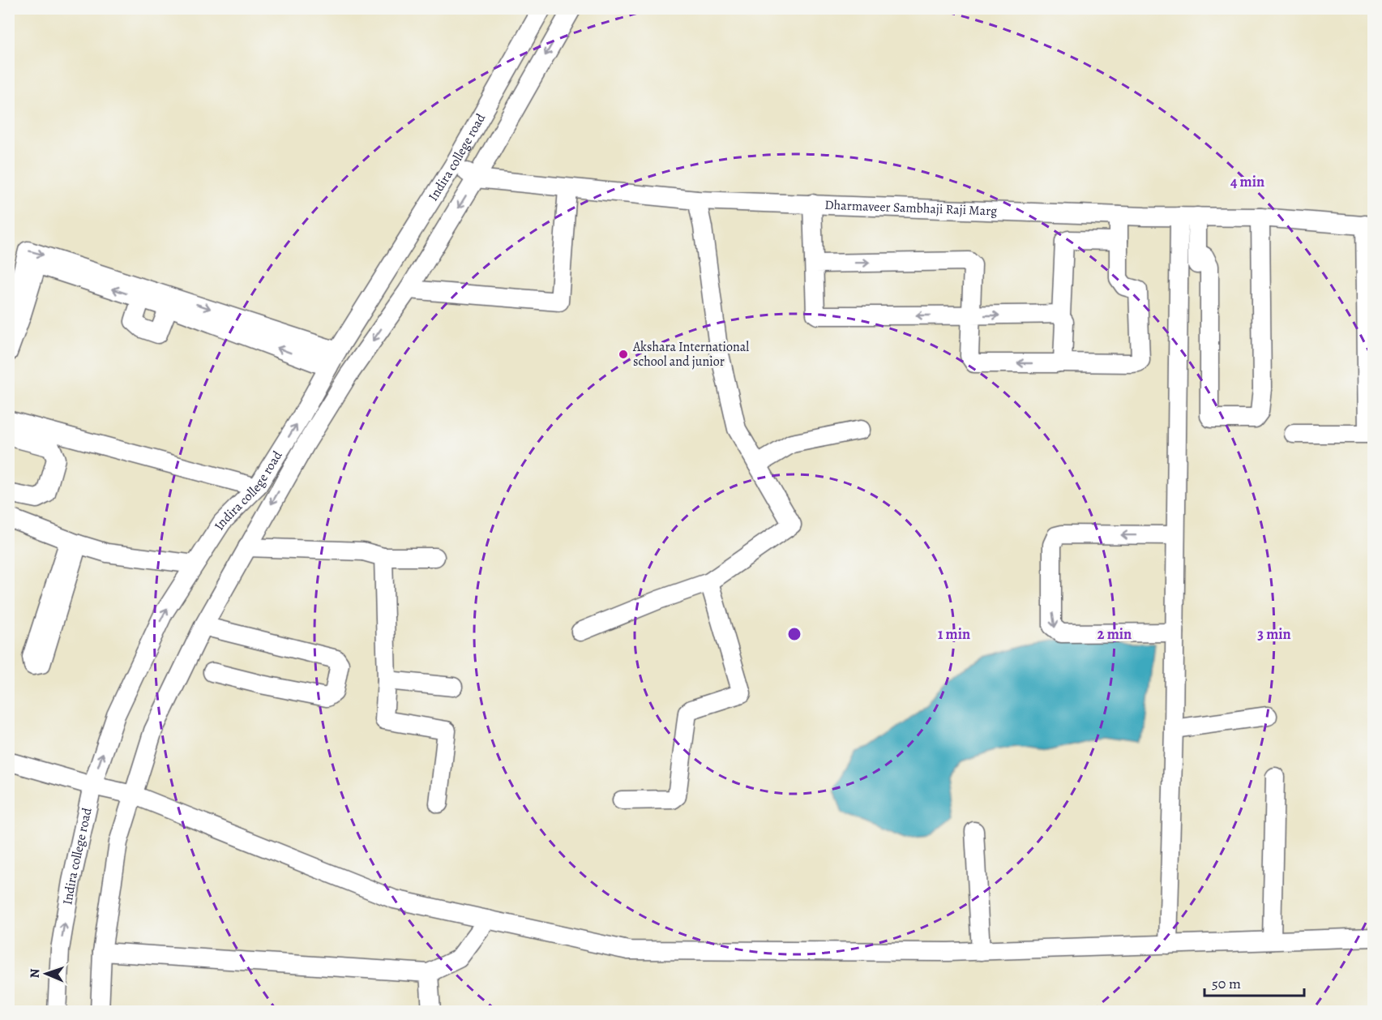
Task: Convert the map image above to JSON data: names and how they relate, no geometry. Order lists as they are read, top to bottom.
{
  "streets": {
    "street": ["Indira college road", "Dharmaveer Sambhaji Raji Marg"]
  },
  "crossings": [
    ["Indira college road", "Dharmaveer Sambhaji Raji Marg"]
  ],
  "places": ["Akshara International school and junior"],
  "scale_bar": "50 m",
  "north": "left",
  "rings": [
    "4 min",
    "1 min",
    "2 min",
    "3 min"
  ]
}
